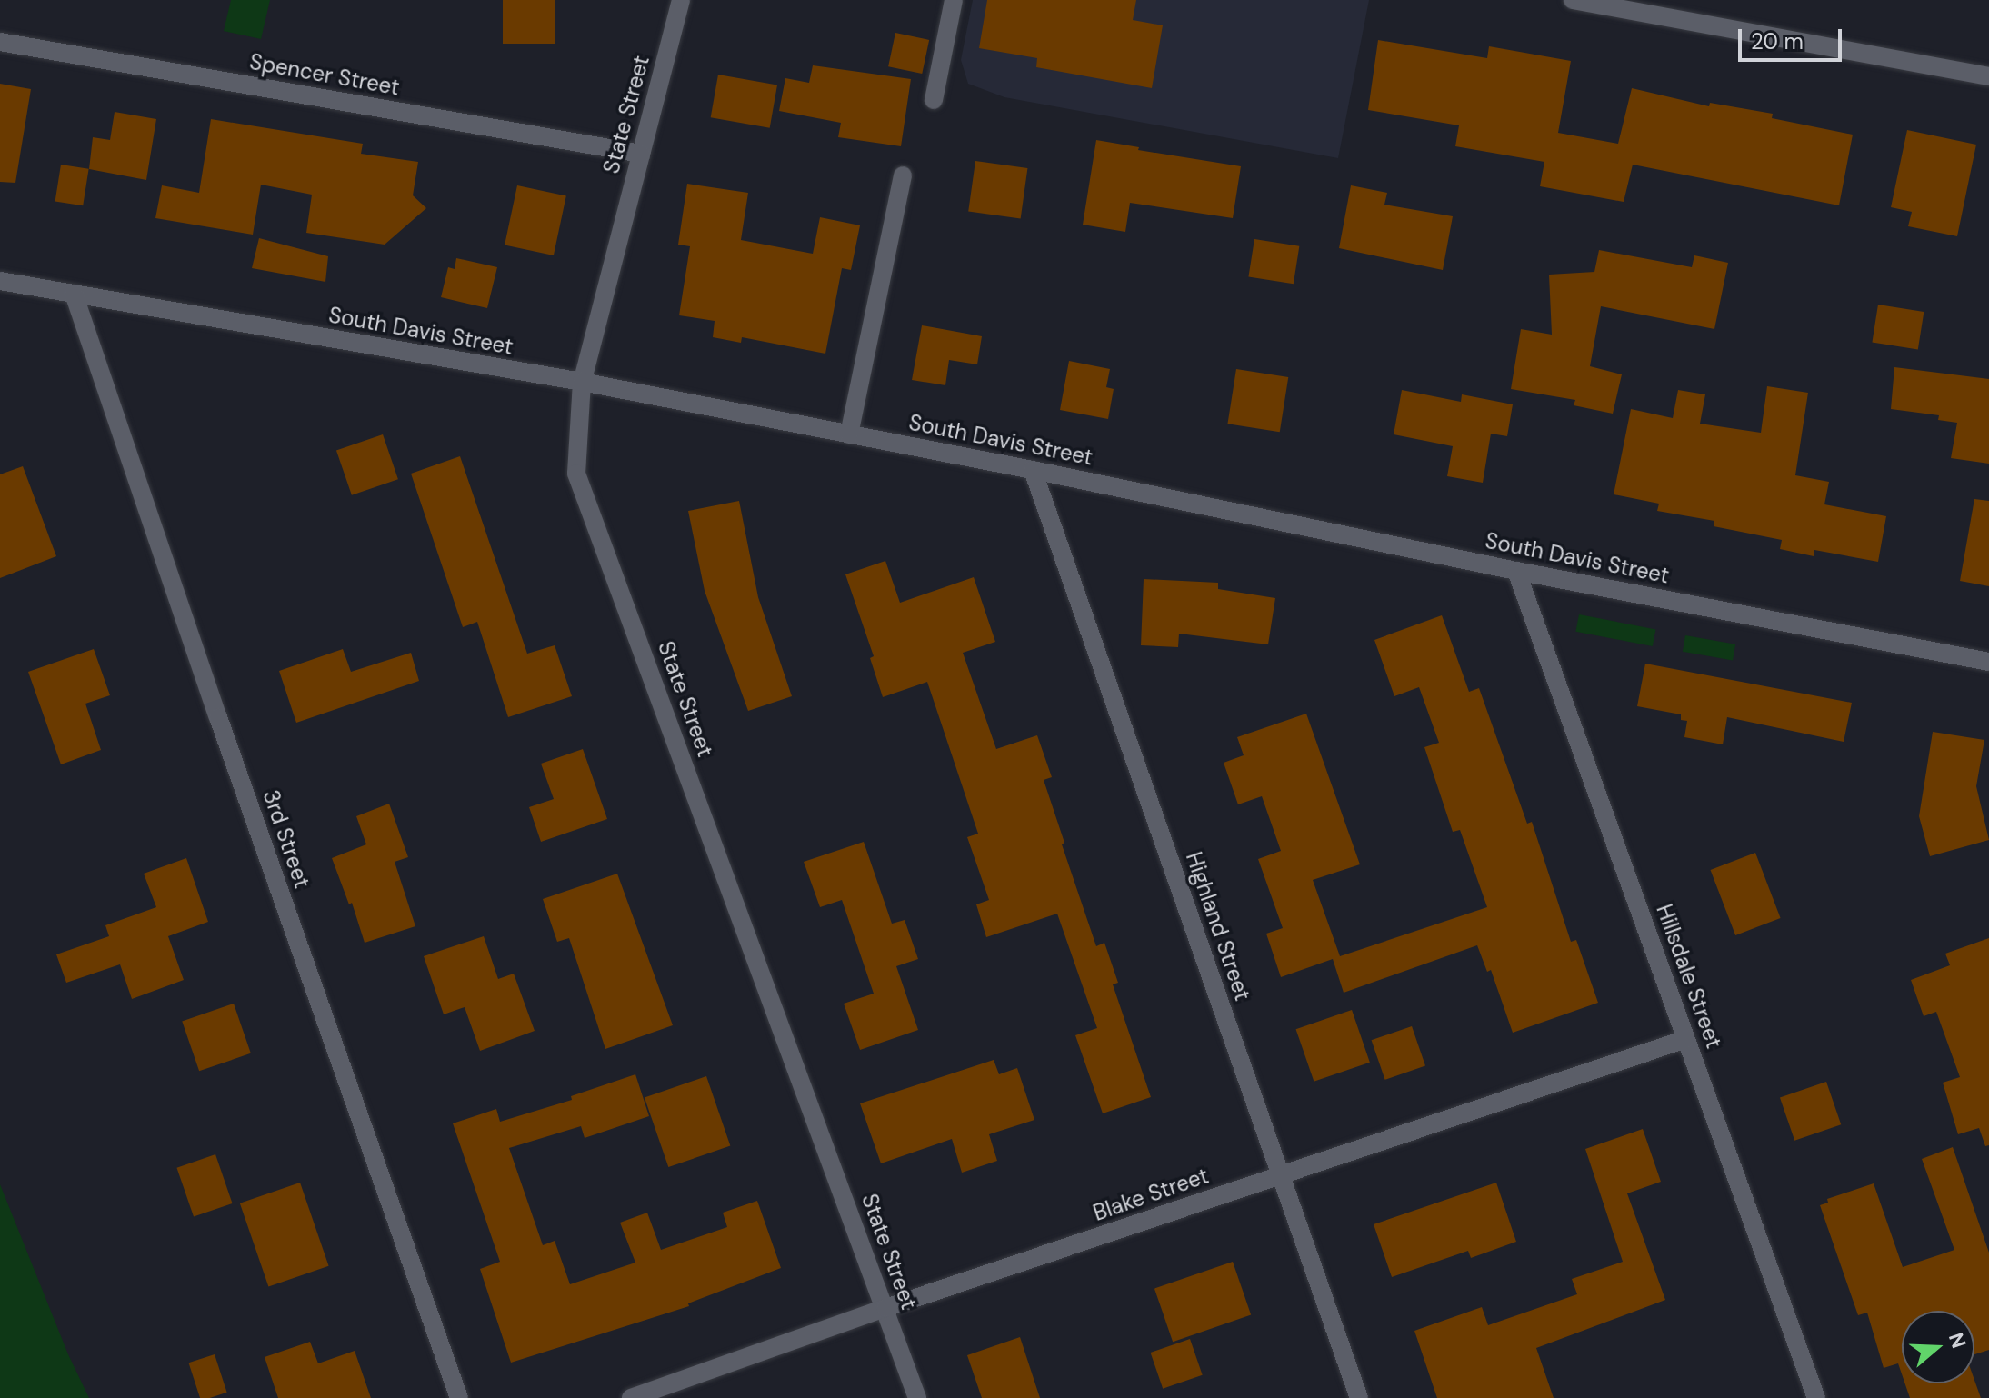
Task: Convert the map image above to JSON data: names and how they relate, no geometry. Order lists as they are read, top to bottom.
{
  "streets": {
    "street": [
      "Spencer Street",
      "State Street",
      "South Davis Street",
      "3rd Street",
      "Highland Street",
      "Hillsdale Street",
      "Blake Street"
    ]
  },
  "crossings": [
    ["Spencer Street", "State Street"],
    ["State Street", "South Davis Street"],
    ["State Street", "Blake Street"],
    ["South Davis Street", "3rd Street"],
    ["South Davis Street", "Highland Street"],
    ["South Davis Street", "Hillsdale Street"],
    ["Highland Street", "Blake Street"],
    ["Hillsdale Street", "Blake Street"]
  ],
  "scale_bar": "20 m",
  "north": "right"
}
